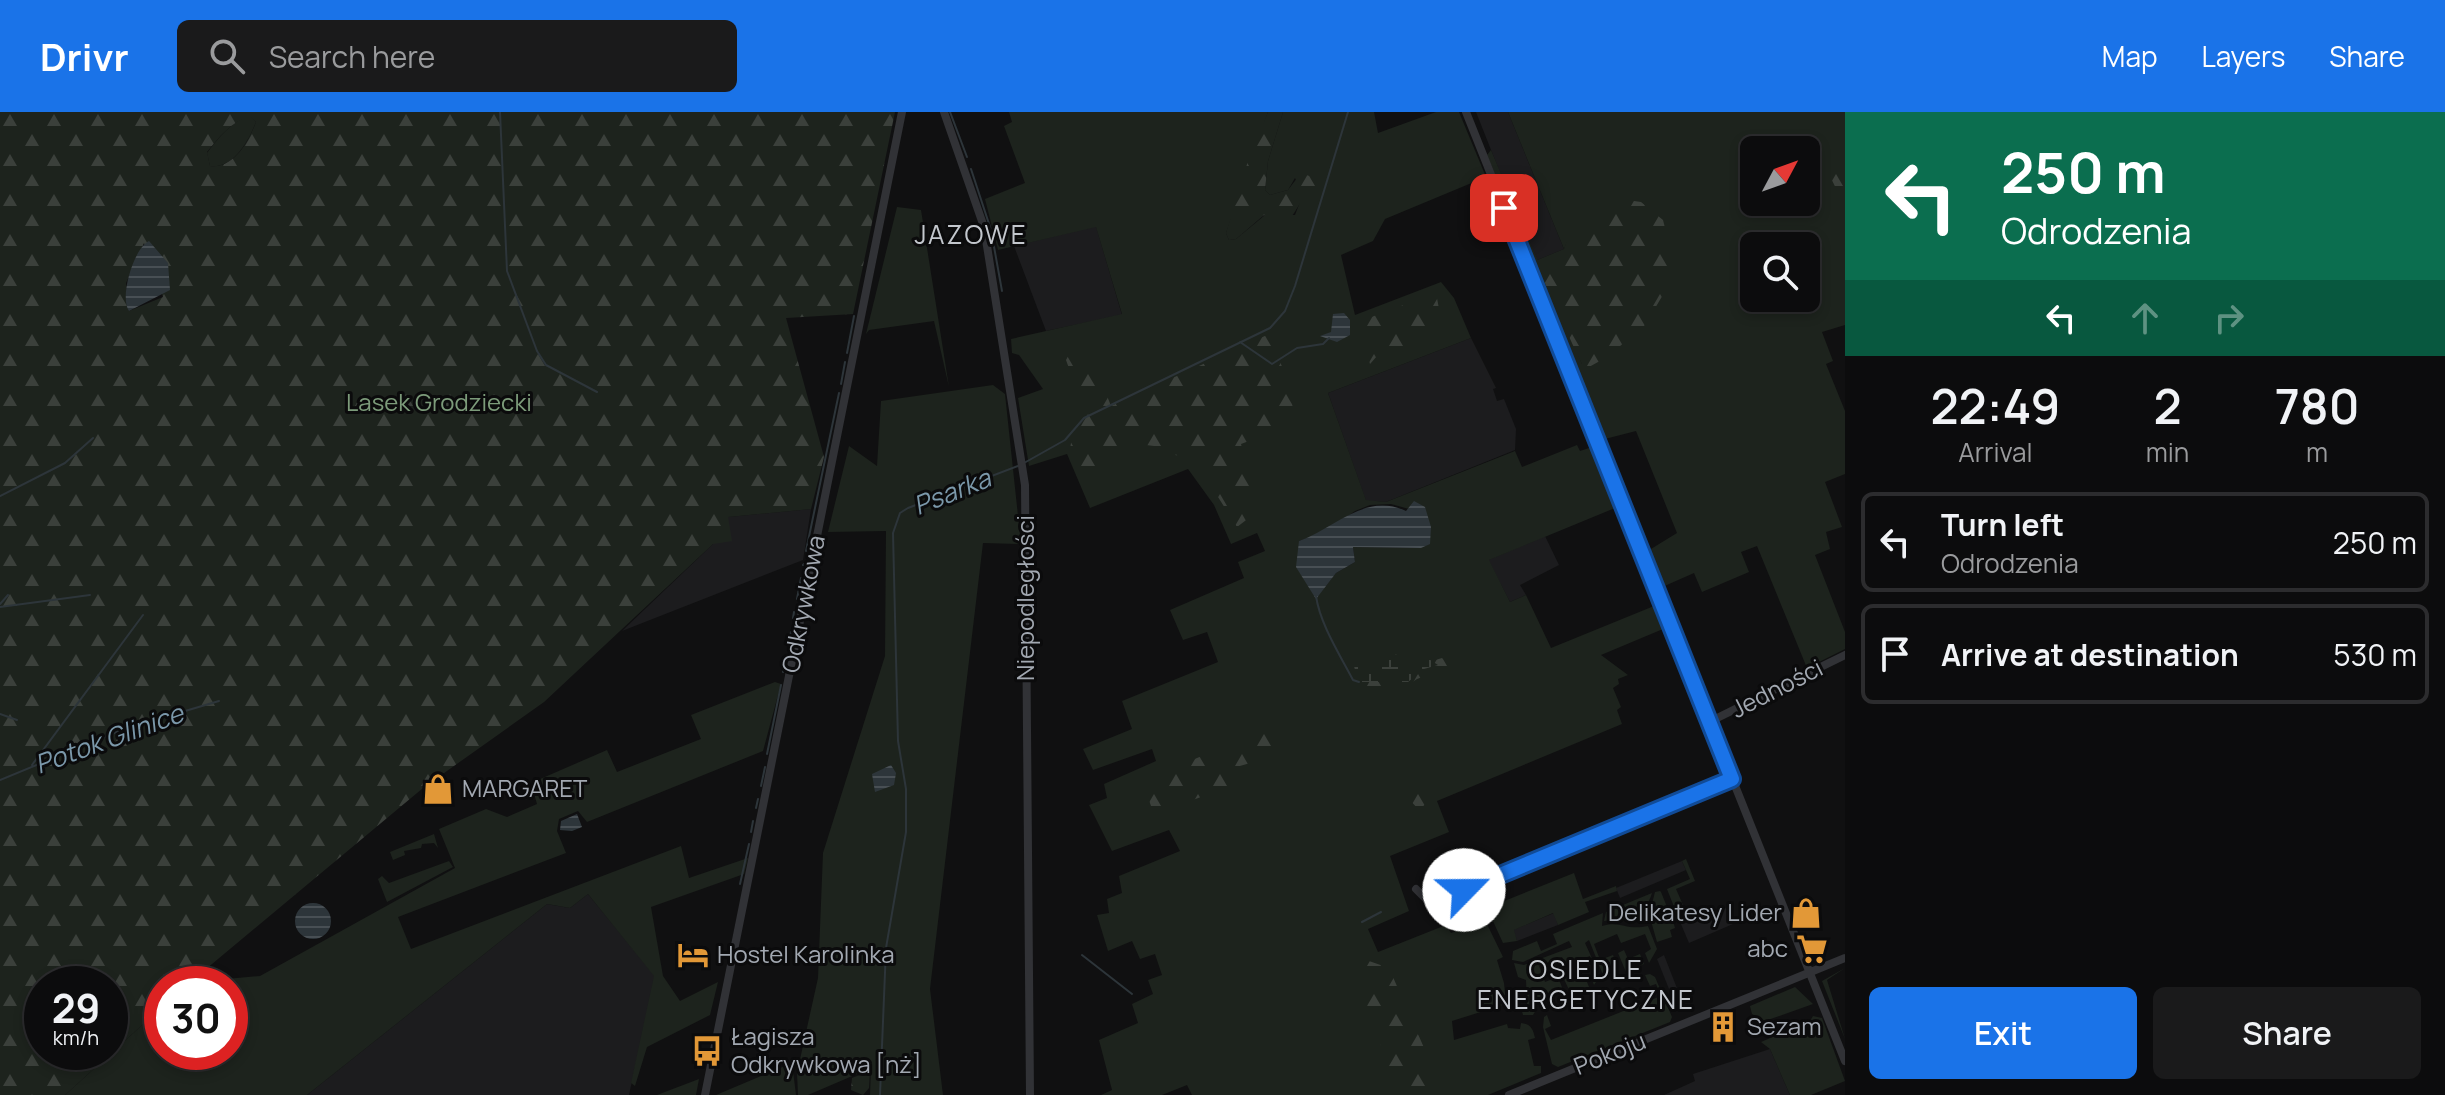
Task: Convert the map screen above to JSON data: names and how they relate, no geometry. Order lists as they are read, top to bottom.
{
  "streets": {
    "street": [
      "Niepodległości",
      "Odkrywkowa",
      "Jedności",
      "Pokoju"
    ]
  },
  "districts": ["JAZOWE", "OSIEDLE ENERGETYCZNE"],
  "water": ["Psarka", "Potok Glinice"],
  "parks": ["Lasek Grodziecki"],
  "places": {
    "shop": ["MARGARET", "Delikatesy Lider"],
    "supermarket": ["abc"],
    "hotel": ["Hostel Karolinka"],
    "building": ["Sezam"],
    "bus stop": ["Łagisza Odkrywkowa [nż]"]
  },
  "north": "top right",
  "page": {
    "header": "Drivr",
    "search": "Search here",
    "nav": ["Map", "Layers", "Share"],
    "turn": ["250 m", "Odrodzenia"],
    "eta": [
      "22:49",
      "Arrival",
      "2",
      "min",
      "780",
      "m"
    ],
    "list": [
      {
        "name": "Turn left",
        "note": "Odrodzenia",
        "value": "250 m"
      },
      {
        "name": "Arrive at destination",
        "value": "530 m"
      }
    ],
    "speed": "29 km/h",
    "limit": "30",
    "buttons": ["Exit", "Share"]
  }
}
